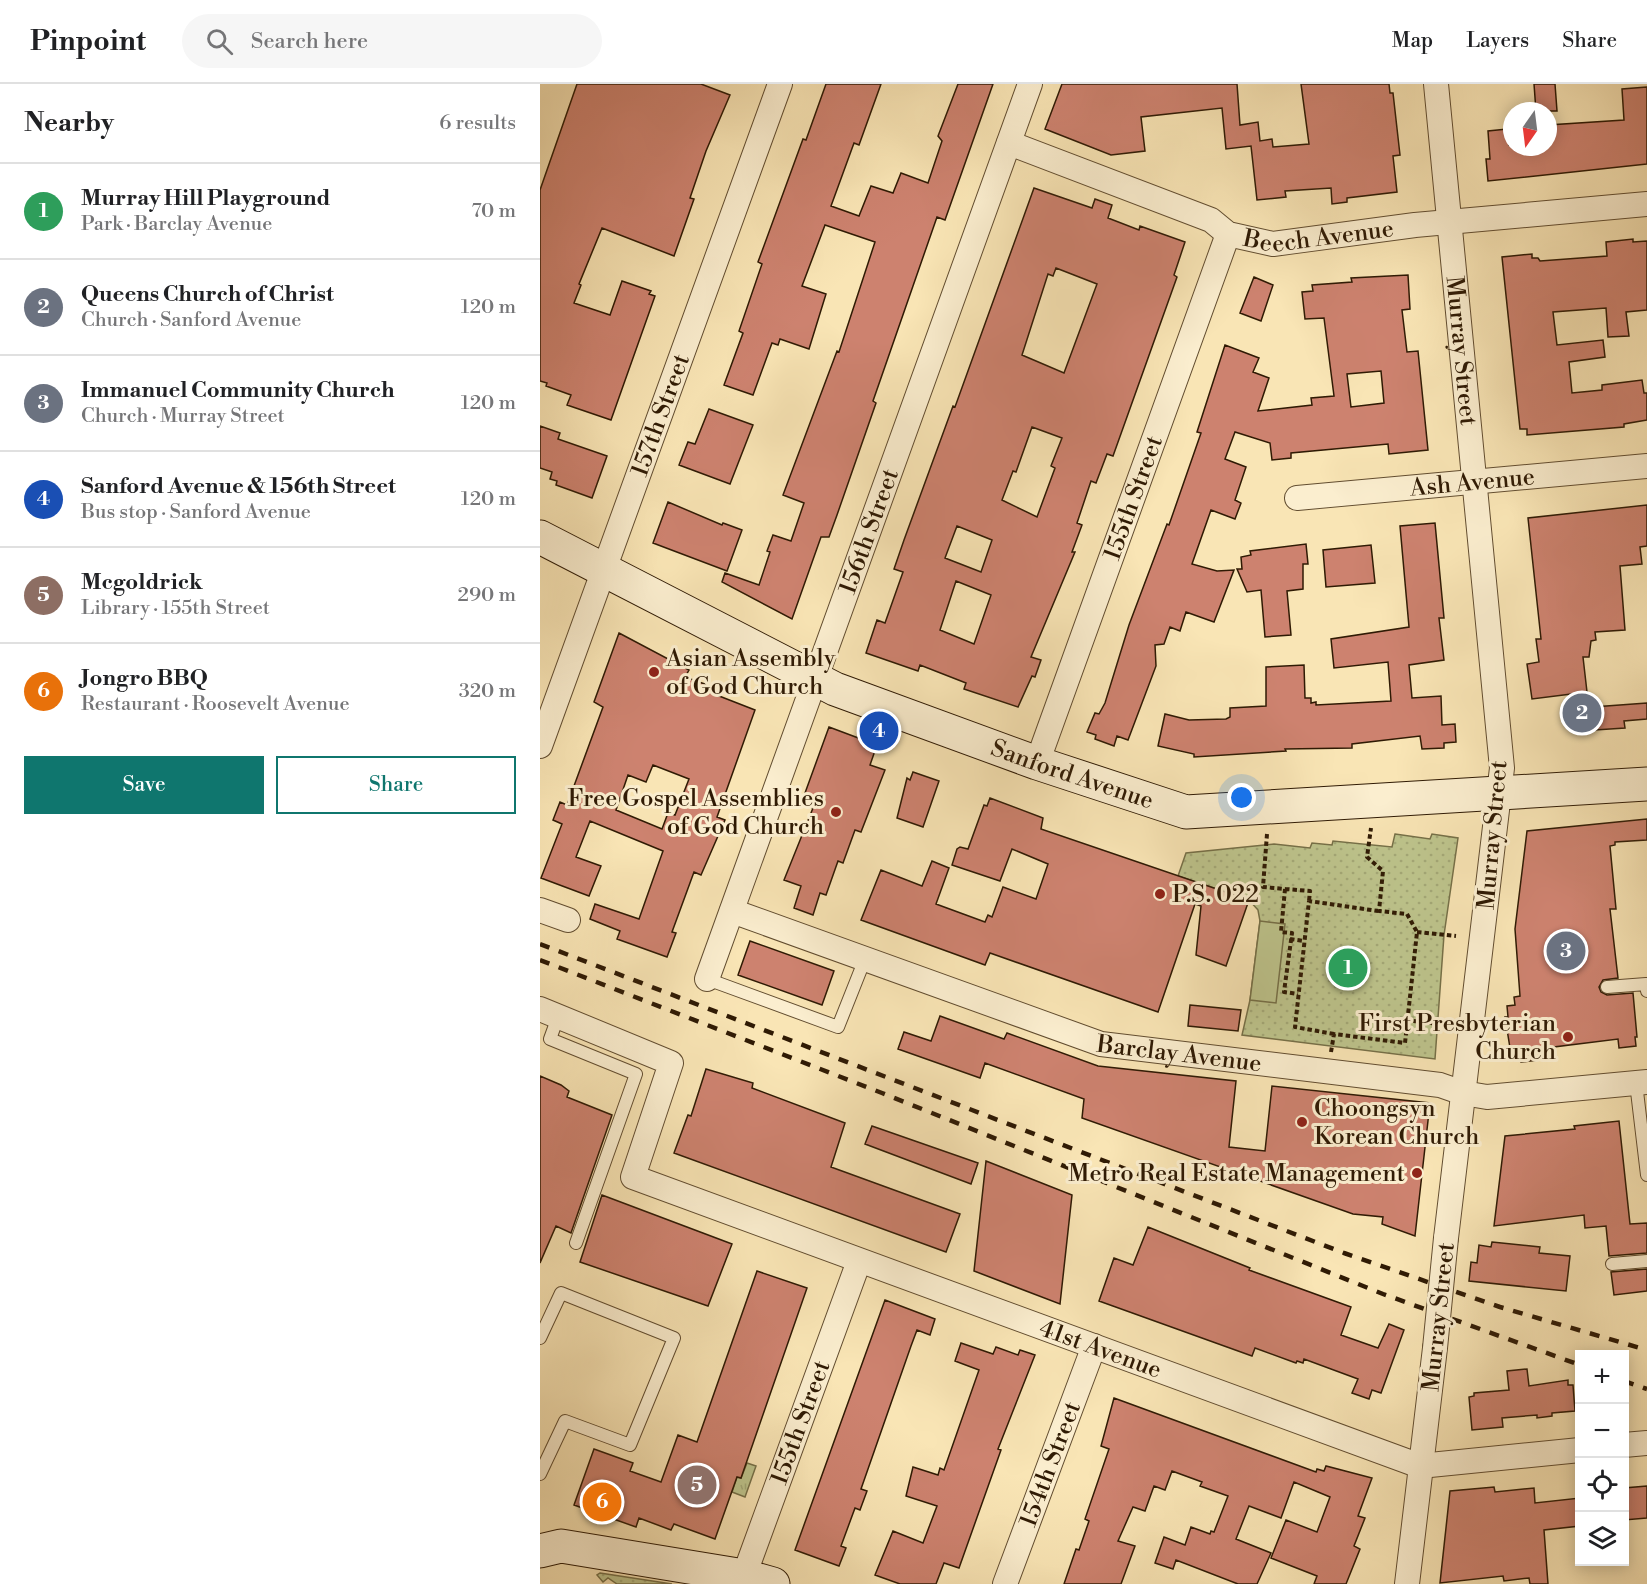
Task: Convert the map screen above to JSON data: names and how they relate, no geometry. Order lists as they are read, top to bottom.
{
  "streets": {
    "street": [
      "Beech Avenue",
      "Murray Street",
      "157th Street",
      "Ash Avenue",
      "155th Street",
      "156th Street",
      "Sanford Avenue",
      "Barclay Avenue",
      "41st Avenue",
      "154th Street"
    ]
  },
  "crossings": [
    ["Beech Avenue", "Murray Street"],
    ["Beech Avenue", "155th Street"],
    ["Beech Avenue", "156th Street"],
    ["Murray Street", "Ash Avenue"],
    ["Murray Street", "Sanford Avenue"],
    ["Murray Street", "Barclay Avenue"],
    ["Murray Street", "41st Avenue"],
    ["157th Street", "Sanford Avenue"],
    ["155th Street", "Sanford Avenue"],
    ["155th Street", "41st Avenue"],
    ["156th Street", "Sanford Avenue"],
    ["156th Street", "Barclay Avenue"],
    ["41st Avenue", "154th Street"]
  ],
  "places": [
    "Asian Assembly of God Church",
    "Free Gospel Assemblies of God Church",
    "P.S. 022",
    "First Presbyterian Church",
    "Choongsyn Korean Church",
    "Metro Real Estate Management"
  ],
  "north": "bottom",
  "page": {
    "header": "Pinpoint",
    "search": "Search here",
    "nav": ["Map", "Layers", "Share"],
    "heading": ["Nearby", "6 results"],
    "list": [
      {
        "mark": "1",
        "name": "Murray Hill Playground",
        "note": "Park · Barclay Avenue",
        "value": "70 m"
      },
      {
        "mark": "2",
        "name": "Queens Church of Christ",
        "note": "Church · Sanford Avenue",
        "value": "120 m"
      },
      {
        "mark": "3",
        "name": "Immanuel Community Church",
        "note": "Church · Murray Street",
        "value": "120 m"
      },
      {
        "mark": "4",
        "name": "Sanford Avenue & 156th Street",
        "note": "Bus stop · Sanford Avenue",
        "value": "120 m"
      },
      {
        "mark": "5",
        "name": "Mcgoldrick",
        "note": "Library · 155th Street",
        "value": "290 m"
      },
      {
        "mark": "6",
        "name": "Jongro BBQ",
        "note": "Restaurant · Roosevelt Avenue",
        "value": "320 m"
      }
    ],
    "pins": [
      "2",
      "4",
      "3",
      "1",
      "5",
      "6"
    ],
    "buttons": ["Save", "Share"],
    "map_buttons": ["+", "−"]
  }
}
